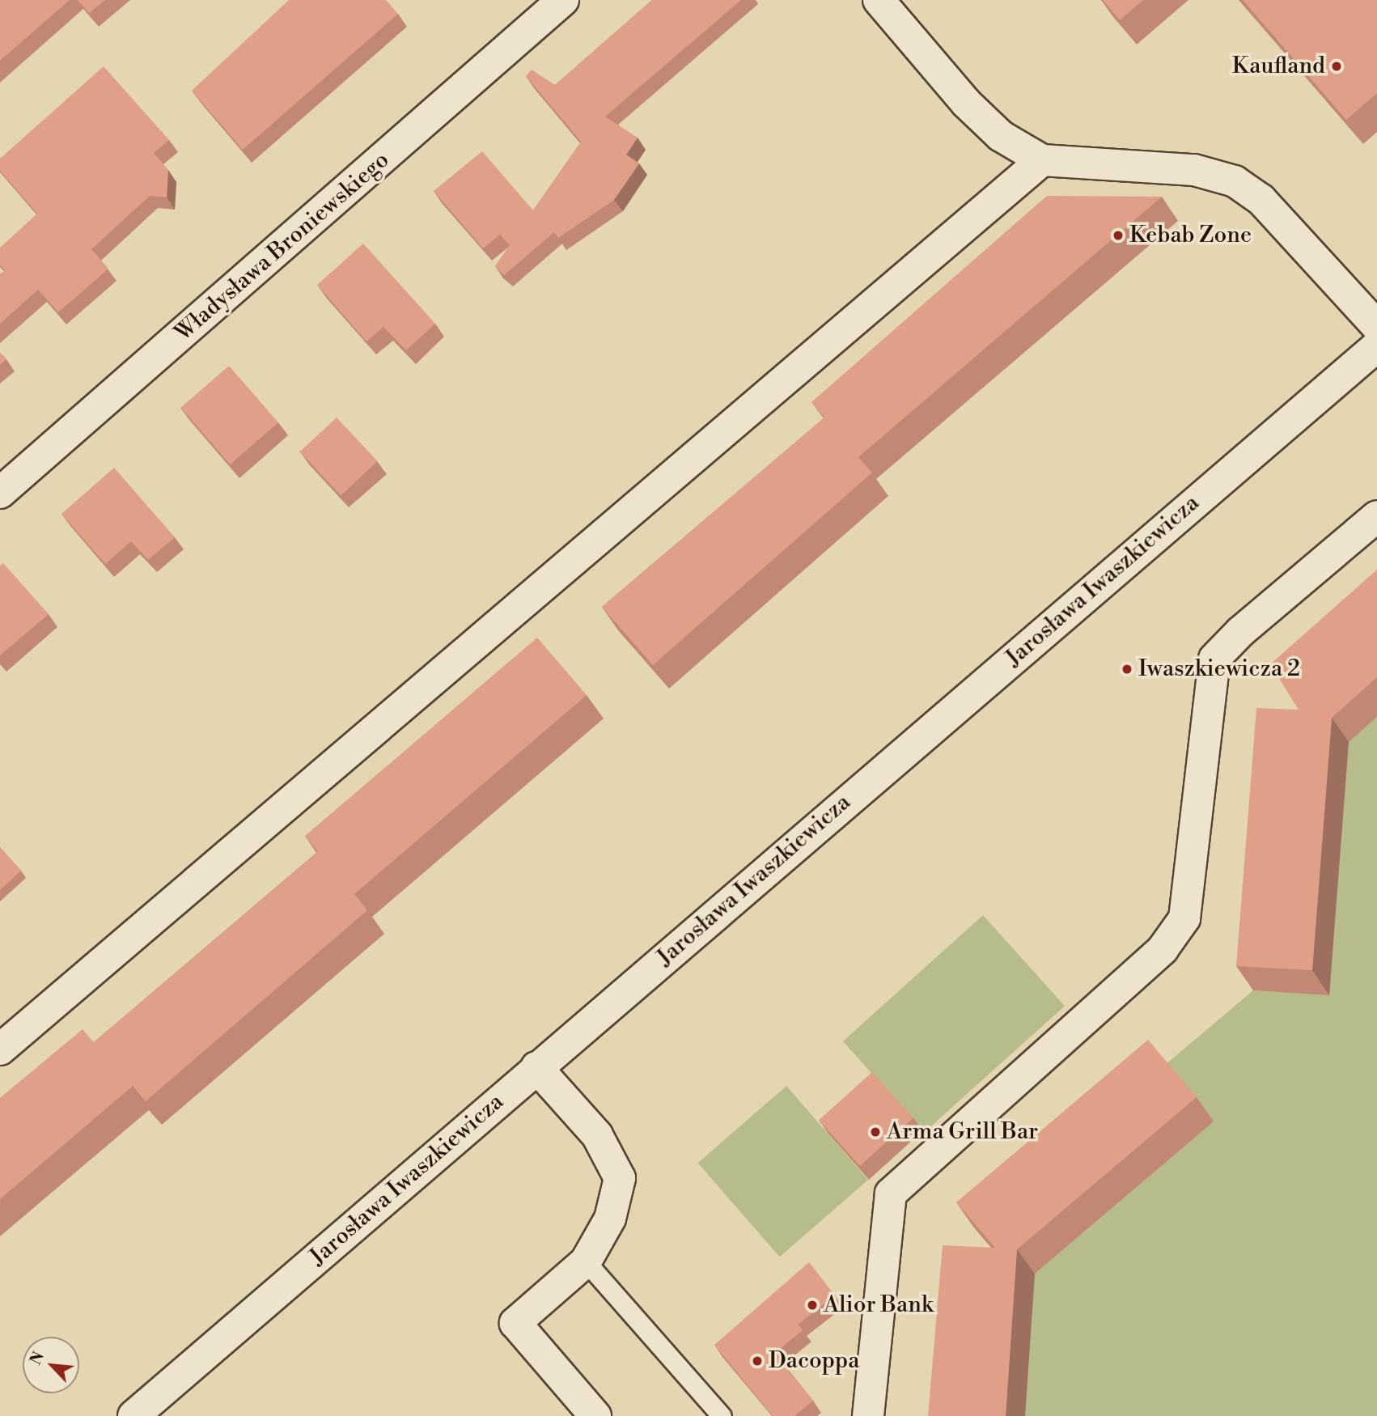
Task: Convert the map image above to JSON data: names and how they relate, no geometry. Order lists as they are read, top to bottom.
{
  "streets": {
    "street": ["Władysława Broniewskiego", "Jarosława Iwaszkiewicza"]
  },
  "places": [
    "Kaufland",
    "Kebab Zone",
    "Iwaszkiewicza 2",
    "Arma Grill Bar",
    "Alior Bank",
    "Dacoppa"
  ],
  "north": "top left"
}
